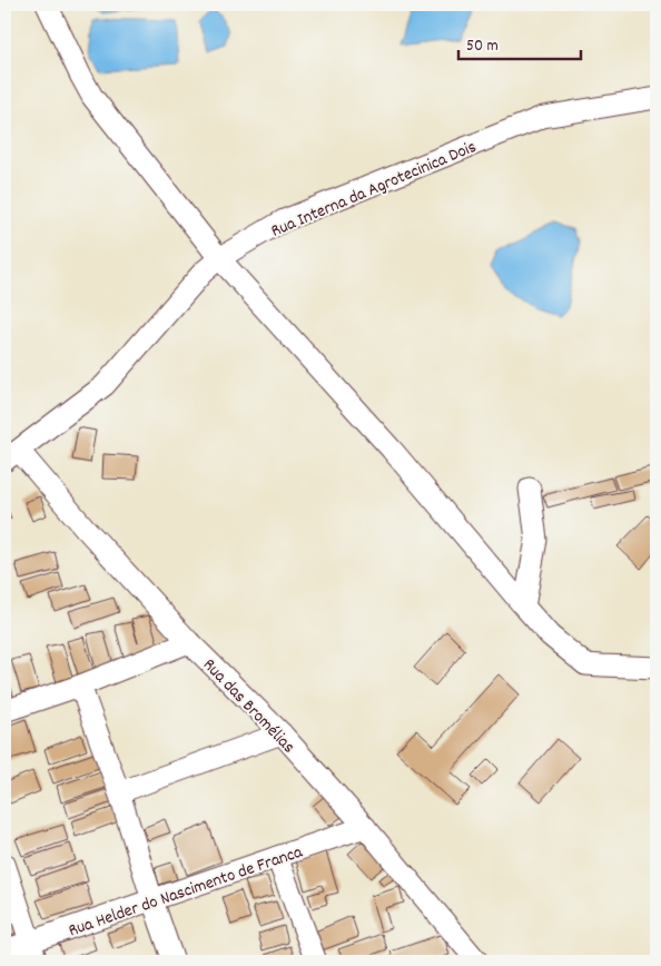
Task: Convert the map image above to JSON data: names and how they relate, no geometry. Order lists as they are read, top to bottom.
{
  "streets": {
    "street": ["Rua Interna da Agrotecinica Dois", "Rua das Bromélias", "Rua Helder do Nascimento de Franca"]
  },
  "crossings": [
    ["Rua Interna da Agrotecinica Dois", "Rua das Bromélias"],
    ["Rua das Bromélias", "Rua Helder do Nascimento de Franca"]
  ],
  "scale_bar": "50 m"
}
